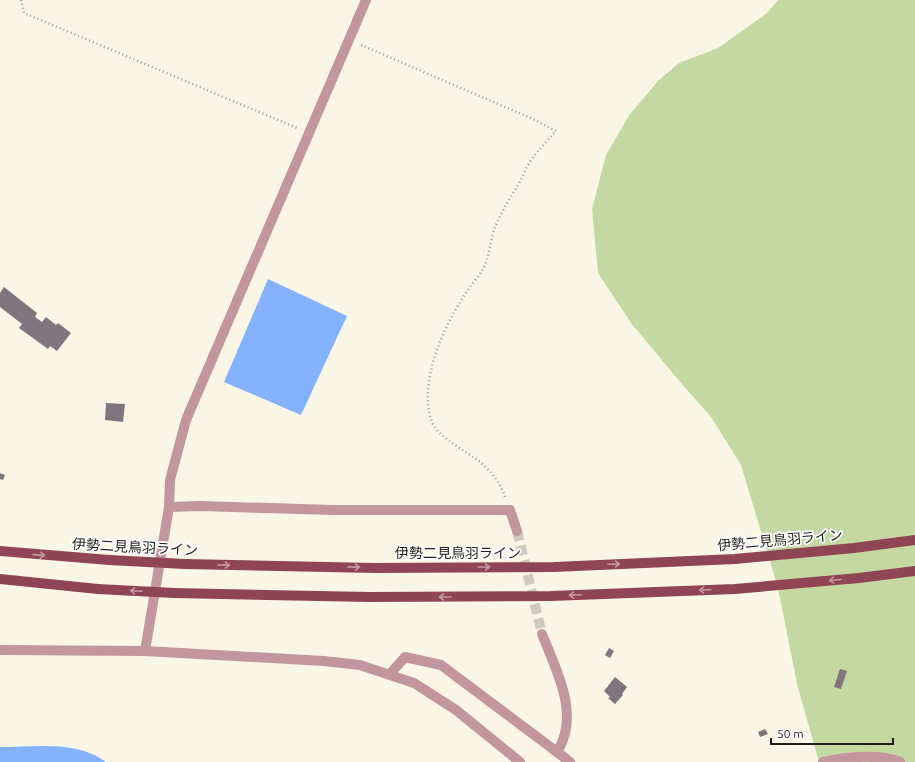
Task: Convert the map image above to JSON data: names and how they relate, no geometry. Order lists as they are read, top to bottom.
{
  "streets": {
    "main road": ["伊勢二見鳥羽ライン"]
  },
  "scale_bar": "50 m"
}
